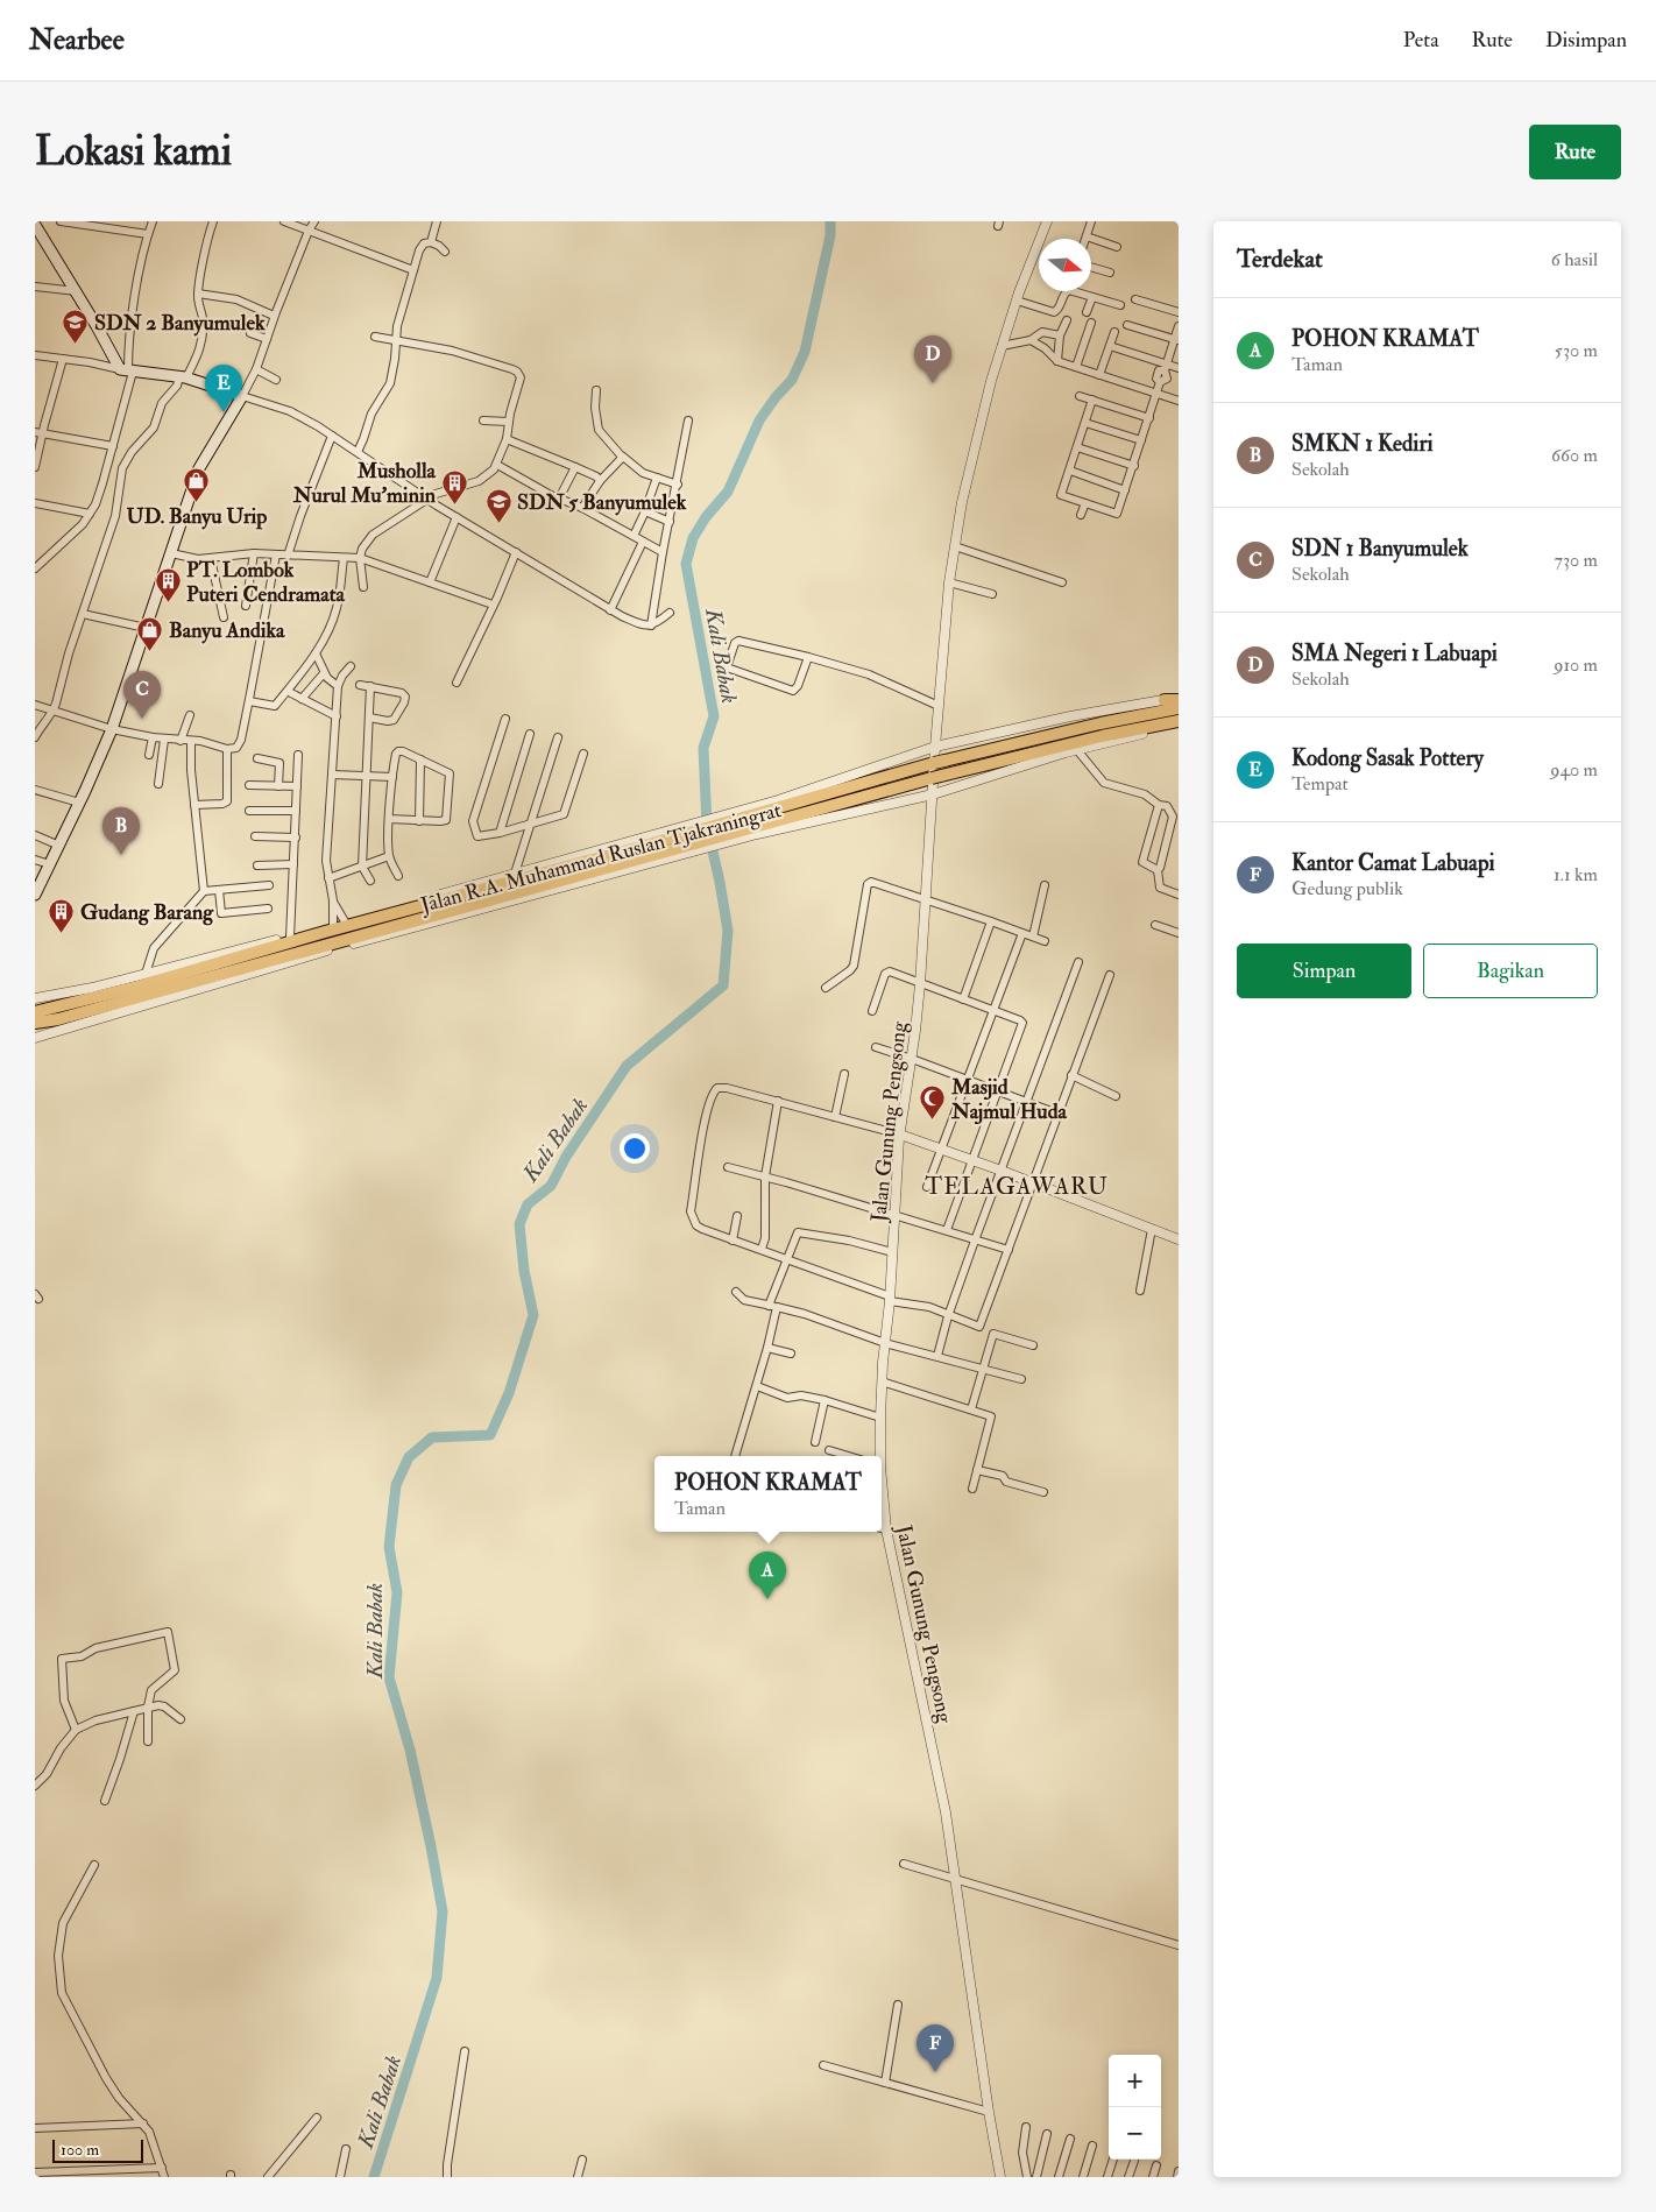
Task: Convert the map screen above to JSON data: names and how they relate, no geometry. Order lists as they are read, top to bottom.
{
  "streets": {
    "highway": ["Jalan R.A. Muhammad Ruslan Tjakraningrat"],
    "street": ["Jalan Gunung Pengsong"]
  },
  "crossings": [
    ["Jalan R.A. Muhammad Ruslan Tjakraningrat", "Jalan Gunung Pengsong"]
  ],
  "districts": ["TELAGAWARU"],
  "water": ["Kali Babak"],
  "places": {
    "school or university": ["SDN 2 Banyumulek", "SDN 5 Banyumulek"],
    "shop": ["UD. Banyu Urip", "Banyu Andika"],
    "building": ["Musholla Nurul Mu'minin", "PT. Lombok Puteri Cendramata", "Gudang Barang"],
    "mosque": ["Masjid Najmul Huda"]
  },
  "scale_bar": "100 m",
  "north": "right",
  "page": {
    "header": "Nearbee",
    "nav": ["Peta", "Rute", "Disimpan"],
    "buttons": [
      "Rute",
      ["Simpan", "Bagikan"]
    ],
    "title": "Lokasi kami",
    "heading": ["Terdekat", "6 hasil"],
    "list": [
      {
        "mark": "A",
        "name": "POHON KRAMAT",
        "note": "Taman",
        "value": "530 m"
      },
      {
        "mark": "B",
        "name": "SMKN 1 Kediri",
        "note": "Sekolah",
        "value": "660 m"
      },
      {
        "mark": "C",
        "name": "SDN 1 Banyumulek",
        "note": "Sekolah",
        "value": "730 m"
      },
      {
        "mark": "D",
        "name": "SMA Negeri 1 Labuapi",
        "note": "Sekolah",
        "value": "910 m"
      },
      {
        "mark": "E",
        "name": "Kodong Sasak Pottery",
        "note": "Tempat",
        "value": "940 m"
      },
      {
        "mark": "F",
        "name": "Kantor Camat Labuapi",
        "note": "Gedung publik",
        "value": "1.1 km"
      }
    ],
    "pins": [
      "D",
      "E",
      "C",
      "B",
      "A",
      "F"
    ],
    "popup": ["POHON KRAMAT", "Taman"],
    "map_buttons": ["+", "−"],
    "scale": "100 m"
  }
}
